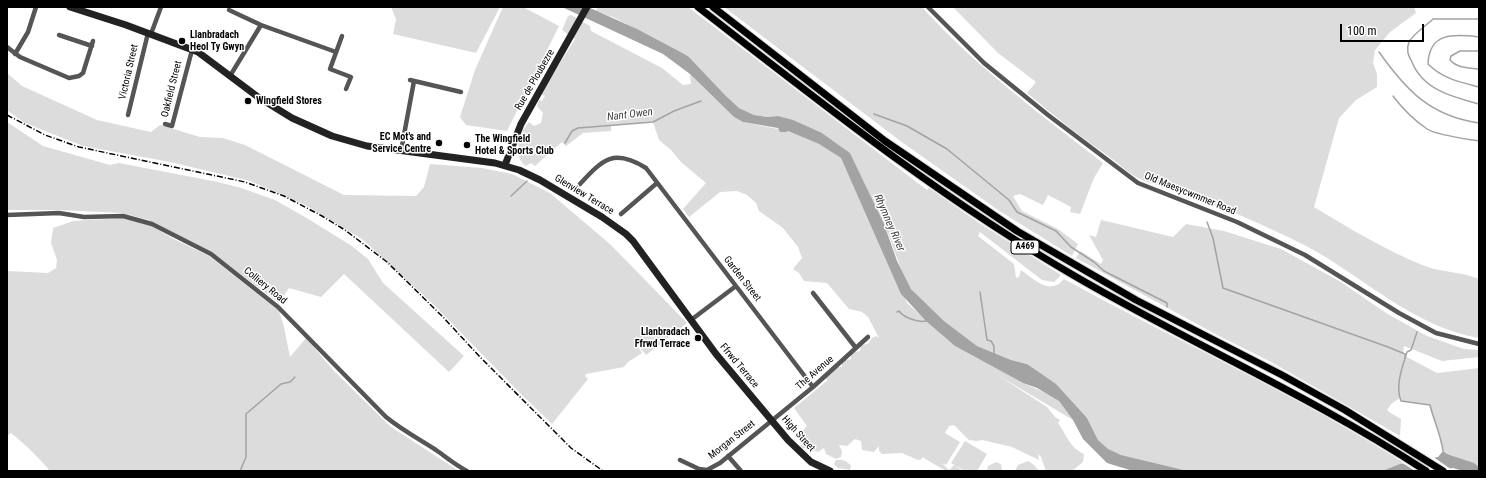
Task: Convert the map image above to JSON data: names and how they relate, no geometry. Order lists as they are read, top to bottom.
{
  "streets": {
    "main road": ["A469"],
    "street": [
      "Victoria Street",
      "Rue de Ploubezre",
      "Oakfield Street",
      "Old Maesycwmmer Road",
      "Glenview Terrace",
      "Garden Street",
      "Colliery Road",
      "Ffrwd Terrace",
      "The Avenue",
      "High Street",
      "Morgan Street"
    ]
  },
  "crossings": [
    ["Victoria Street", "Glenview Terrace"],
    ["Rue de Ploubezre", "Glenview Terrace"],
    ["Oakfield Street", "Glenview Terrace"],
    ["Glenview Terrace", "Ffrwd Terrace"],
    ["Garden Street", "The Avenue"],
    ["Ffrwd Terrace", "The Avenue"],
    ["Ffrwd Terrace", "High Street"],
    ["Ffrwd Terrace", "Morgan Street"],
    ["The Avenue", "High Street"],
    ["The Avenue", "Morgan Street"],
    ["High Street", "Morgan Street"]
  ],
  "water": ["Nant Owen", "Rhymney River"],
  "places": [
    "Llanbradach Heol Ty Gwyn",
    "Wingfield Stores",
    "EC Mot's and Service Centre",
    "The Wingfield Hotel & Sports Club",
    "Llanbradach Ffrwd Terrace"
  ],
  "scale_bar": "100 m"
}
